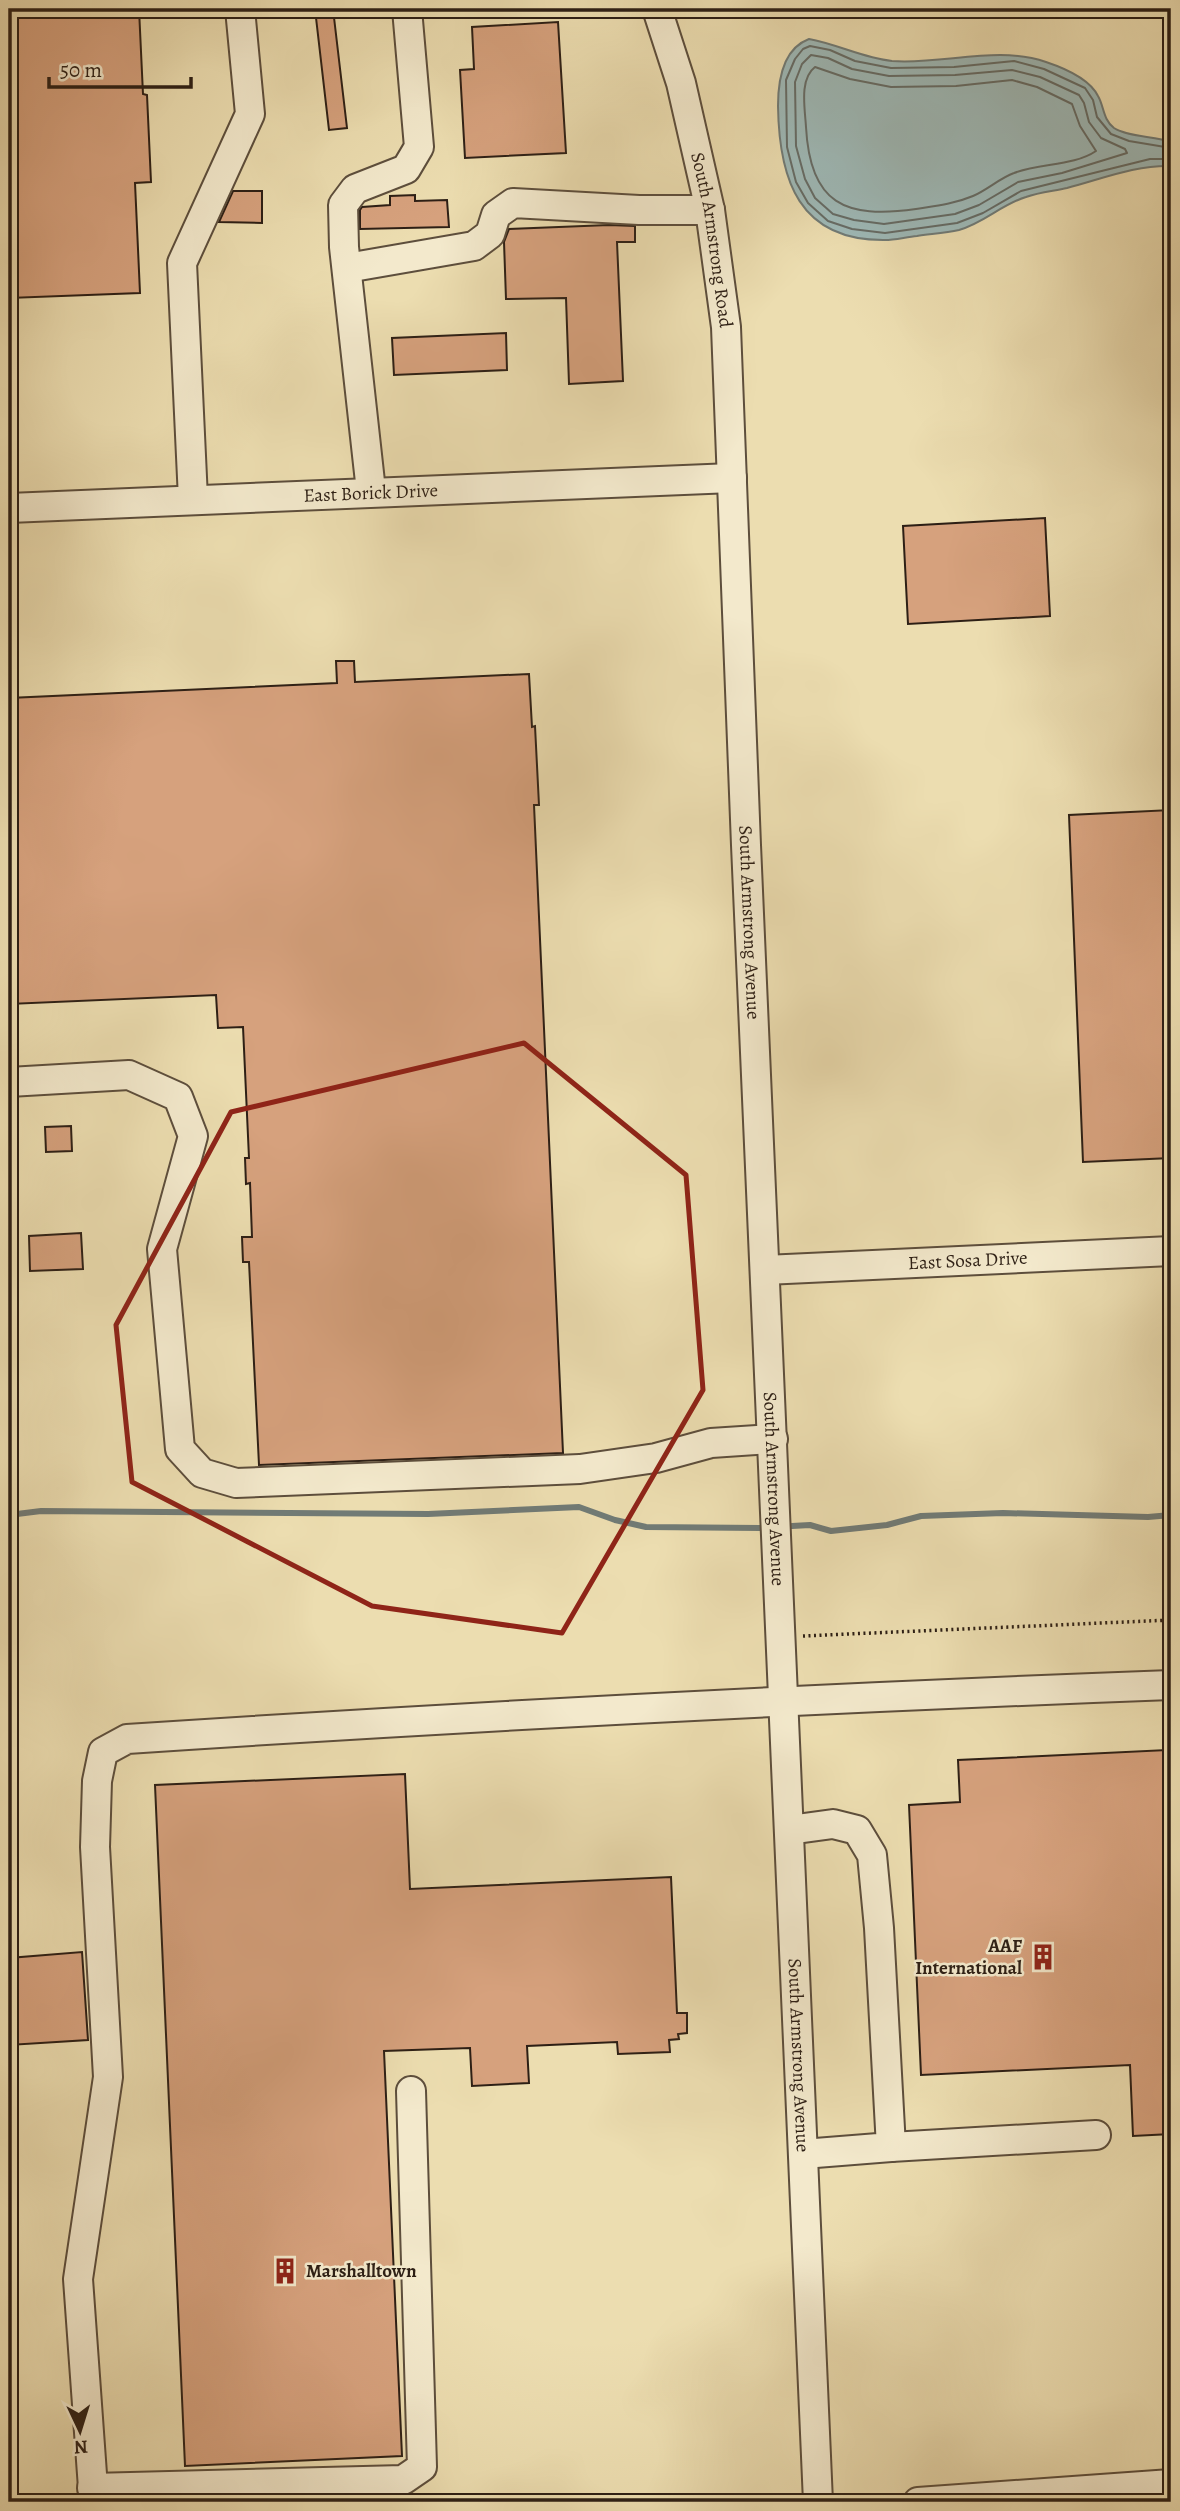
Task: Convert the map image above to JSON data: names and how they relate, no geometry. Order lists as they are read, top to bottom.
{
  "streets": {
    "street": [
      "South Armstrong Road",
      "East Borick Drive",
      "South Armstrong Avenue",
      "East Sosa Drive"
    ]
  },
  "crossings": [
    ["South Armstrong Road", "East Borick Drive"],
    ["South Armstrong Road", "South Armstrong Avenue"],
    ["East Borick Drive", "South Armstrong Avenue"],
    ["South Armstrong Avenue", "East Sosa Drive"]
  ],
  "places": {
    "building": ["AAF International", "Marshalltown"]
  },
  "scale_bar": "50 m",
  "north": "bottom"
}
